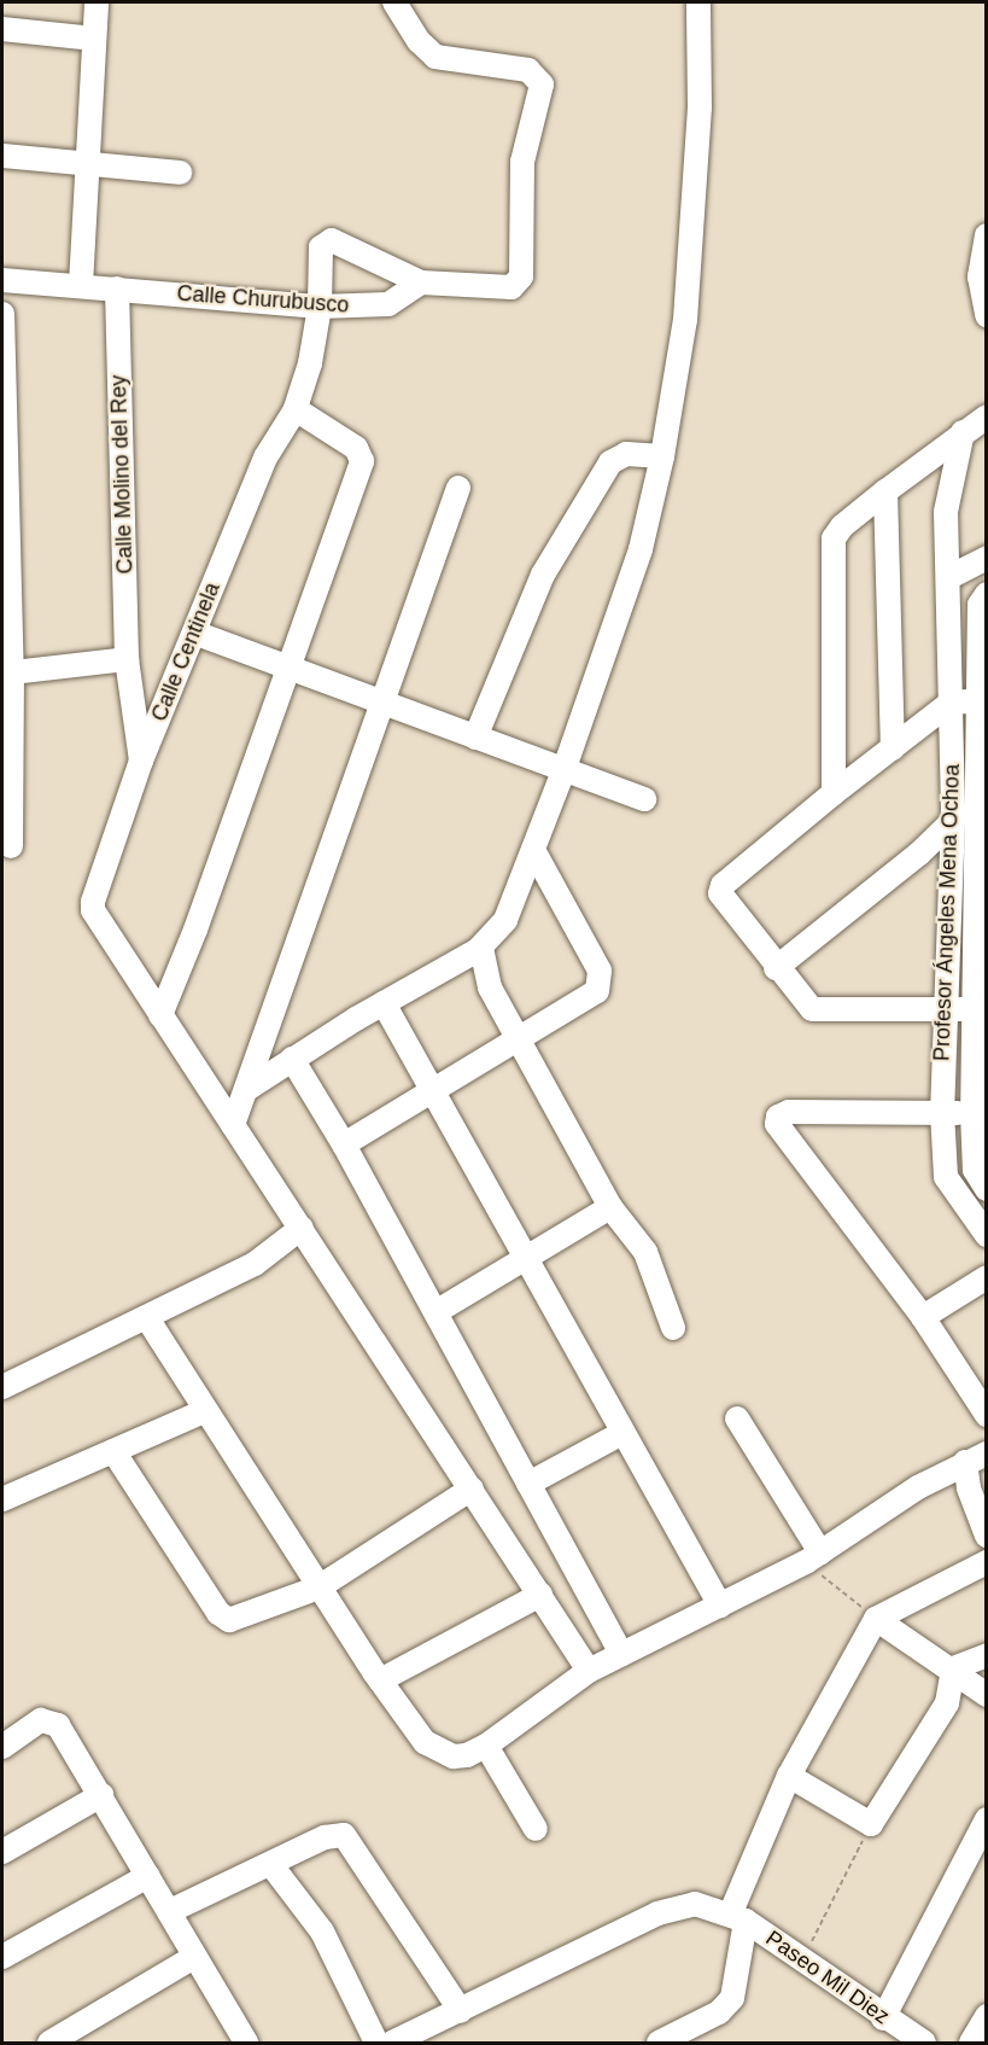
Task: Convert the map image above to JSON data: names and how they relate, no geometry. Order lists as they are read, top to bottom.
{
  "streets": {
    "street": [
      "Calle Churubusco",
      "Calle Molino del Rey",
      "Calle Centinela",
      "Profesor Ángeles Mena Ochoa",
      "Paseo Mil Diez"
    ]
  },
  "crossings": [
    ["Calle Churubusco", "Calle Molino del Rey"],
    ["Calle Churubusco", "Calle Centinela"],
    ["Calle Molino del Rey", "Calle Centinela"]
  ]
}
